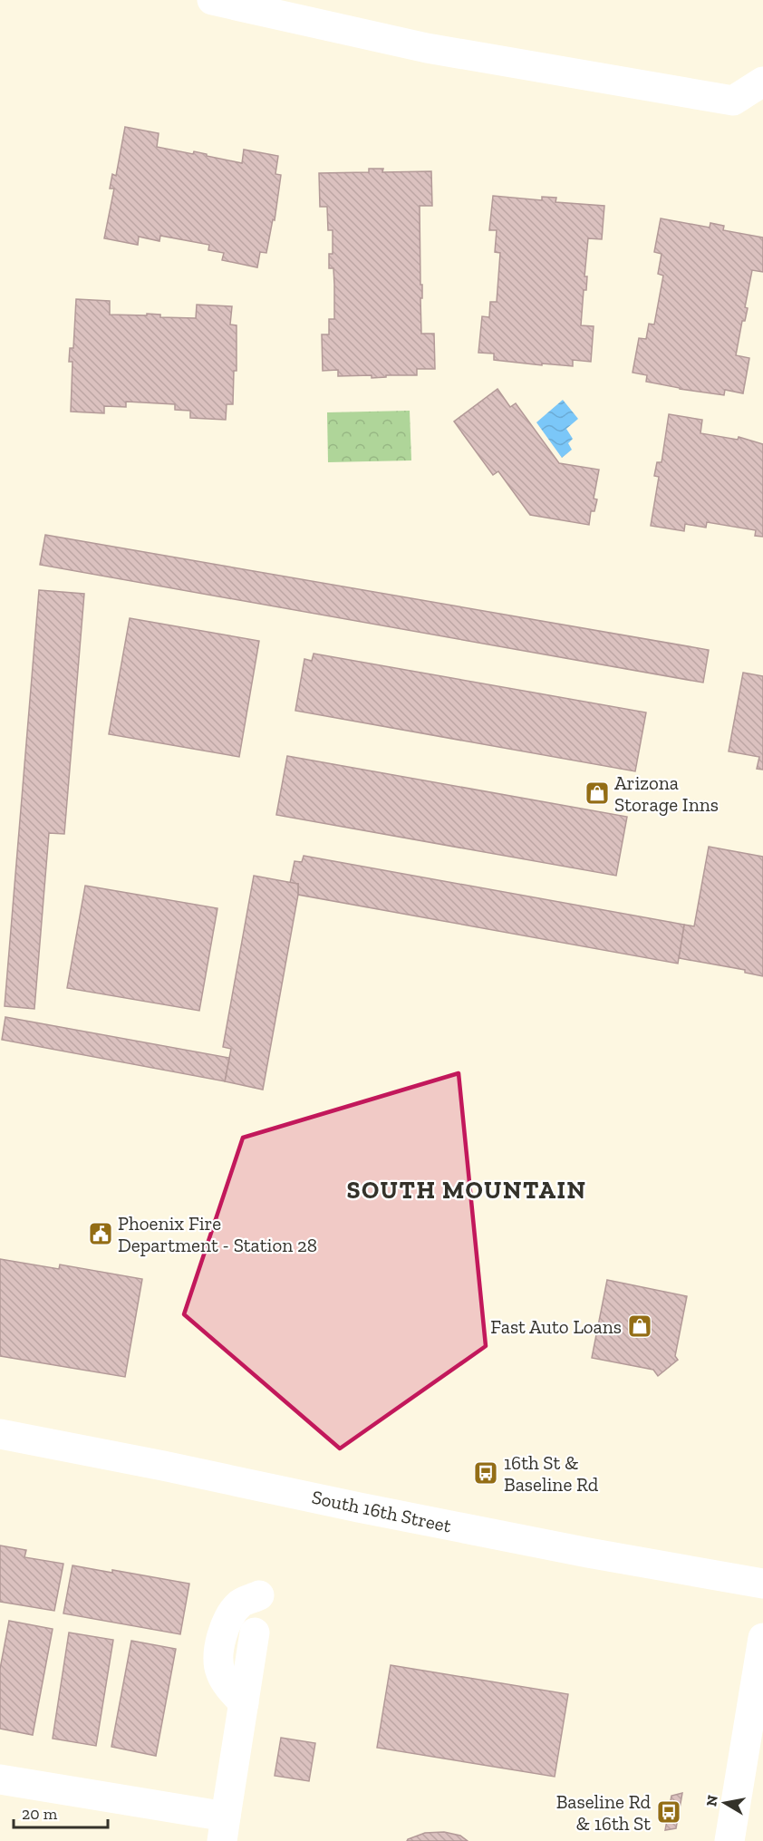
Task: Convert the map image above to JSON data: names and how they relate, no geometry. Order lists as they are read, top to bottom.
{
  "streets": {
    "main road": ["South 16th Street"]
  },
  "districts": ["SOUTH MOUNTAIN"],
  "places": {
    "shop": ["Arizona Storage Inns", "Fast Auto Loans"],
    "public building": ["Phoenix Fire Department - Station 28"],
    "bus stop": ["16th St & Baseline Rd", "Baseline Rd & 16th St"]
  },
  "scale_bar": "20 m",
  "north": "left"
}
